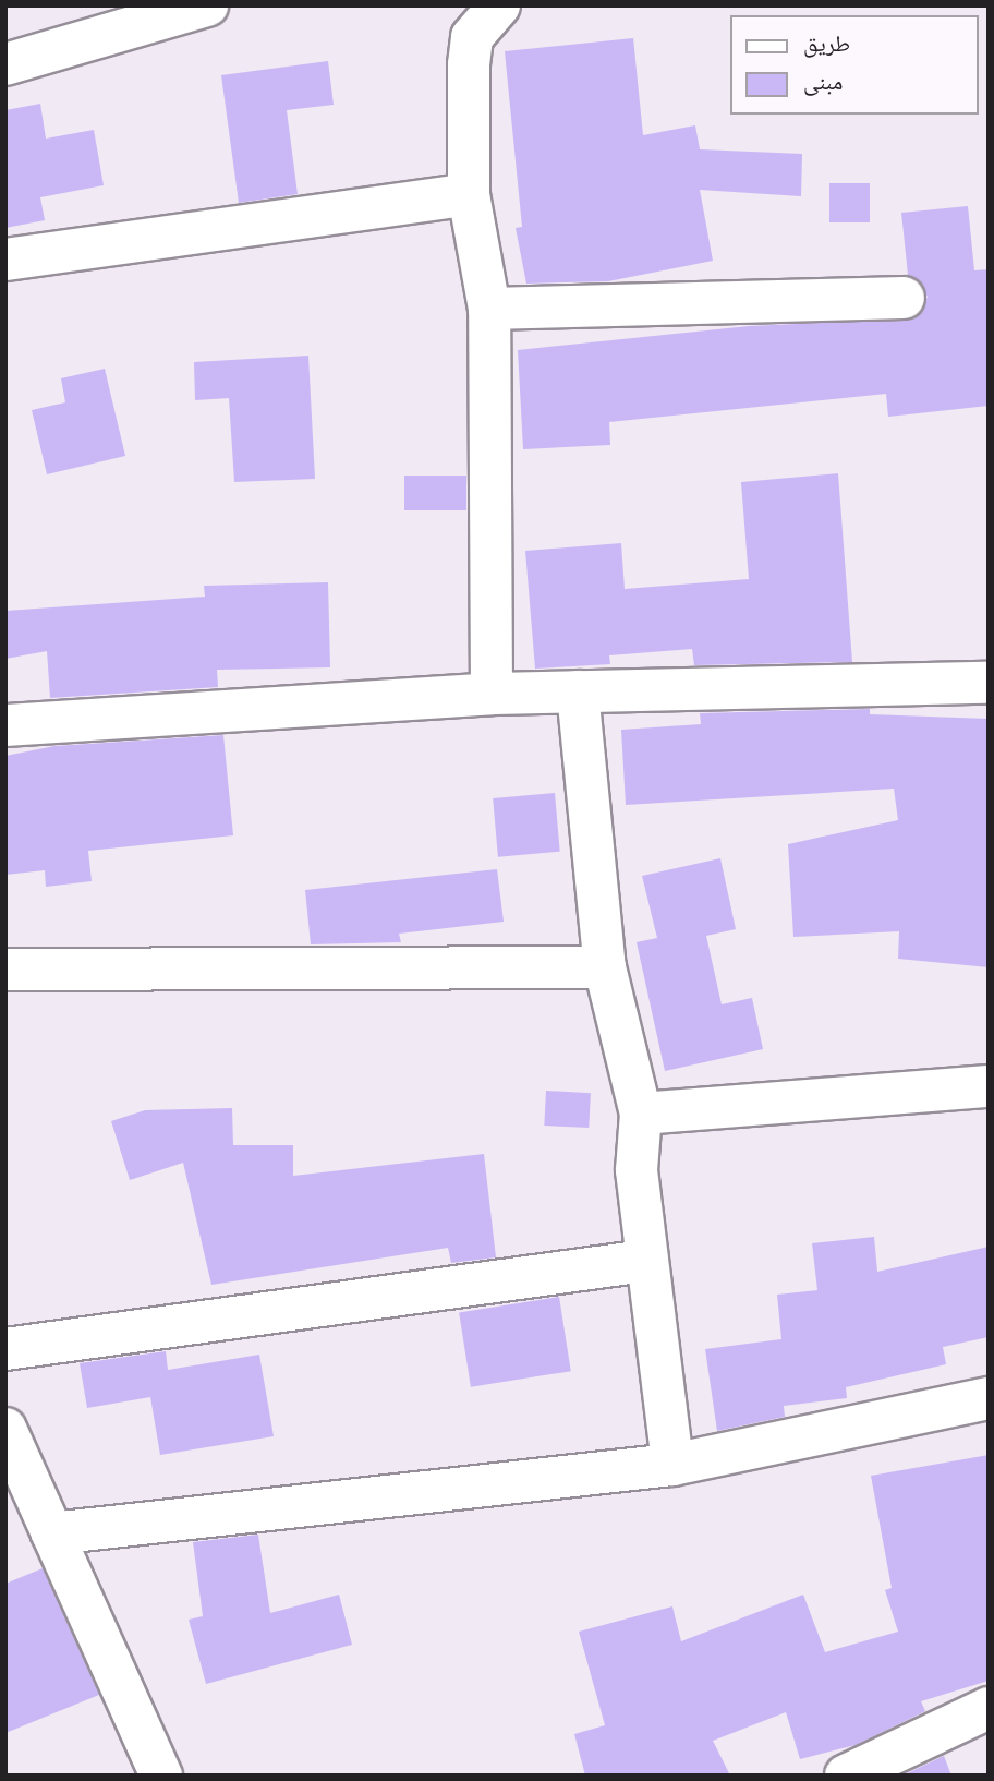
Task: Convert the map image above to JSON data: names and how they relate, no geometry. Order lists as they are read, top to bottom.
{
  "legend": ["طريق", "مبنى"]
}
